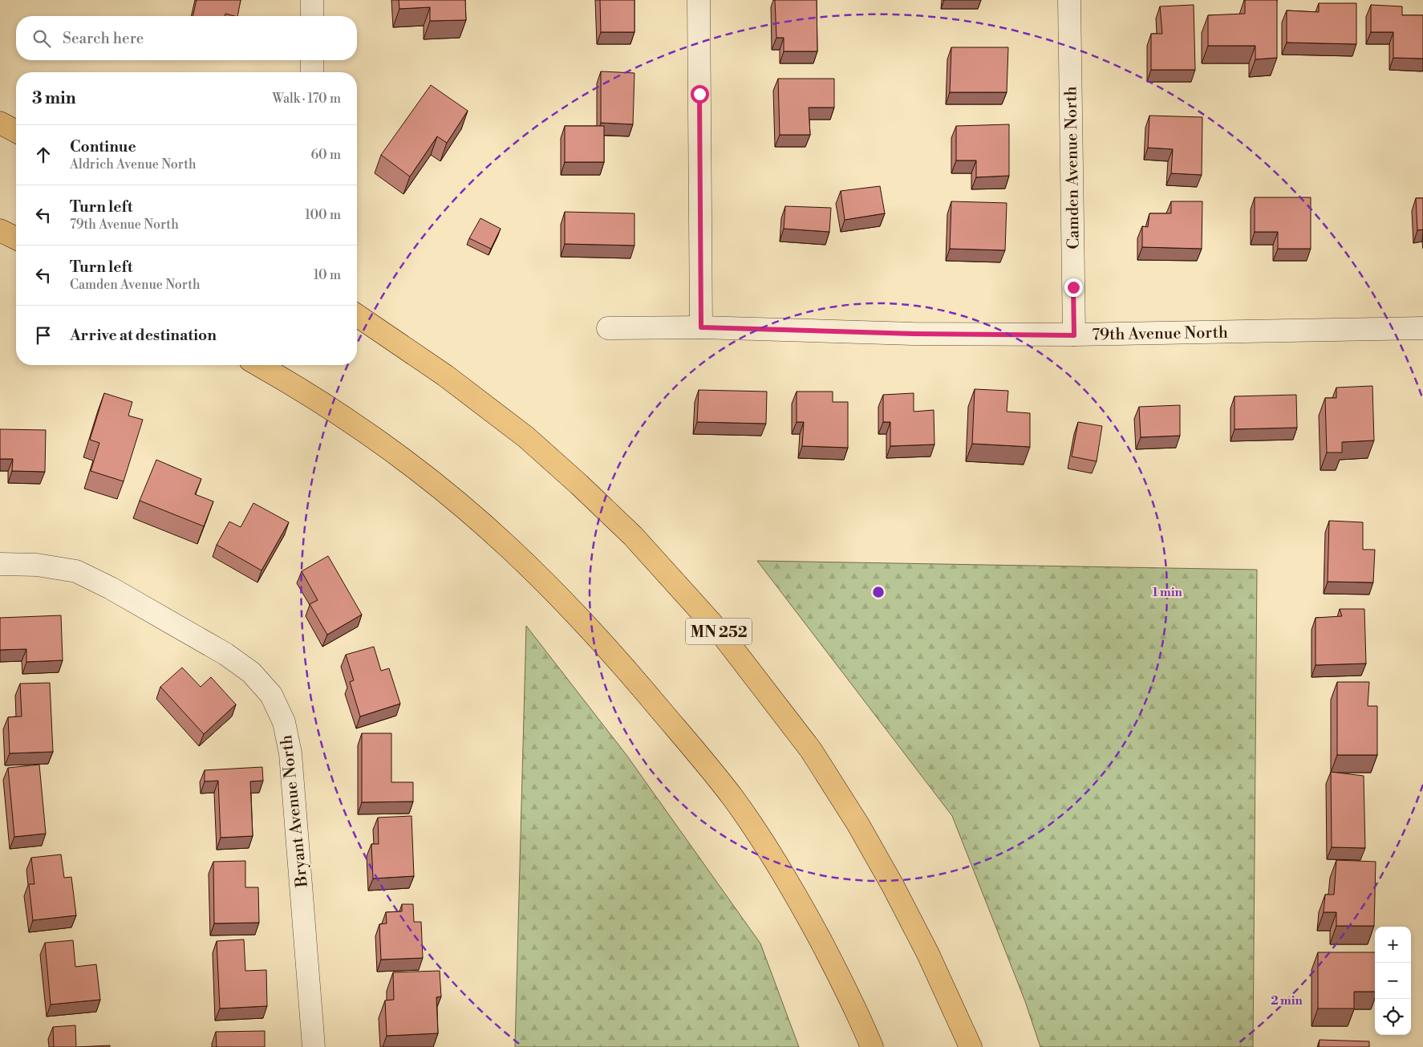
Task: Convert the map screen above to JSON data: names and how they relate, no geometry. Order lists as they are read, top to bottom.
{
  "streets": {
    "highway": ["MN 252"],
    "street": ["Camden Avenue North", "79th Avenue North", "Bryant Avenue North"]
  },
  "crossings": [
    ["Camden Avenue North", "79th Avenue North"]
  ],
  "page": {
    "search": "Search here",
    "heading": ["3 min", "Walk · 170 m"],
    "list": [
      ["Continue", "Aldrich Avenue North", "60 m"],
      ["Turn left", "79th Avenue North", "100 m"],
      ["Turn left", "Camden Avenue North", "10 m"],
      "Arrive at destination"
    ],
    "map_buttons": ["+", "−"]
  },
  "rings": ["1 min", "2 min"]
}
